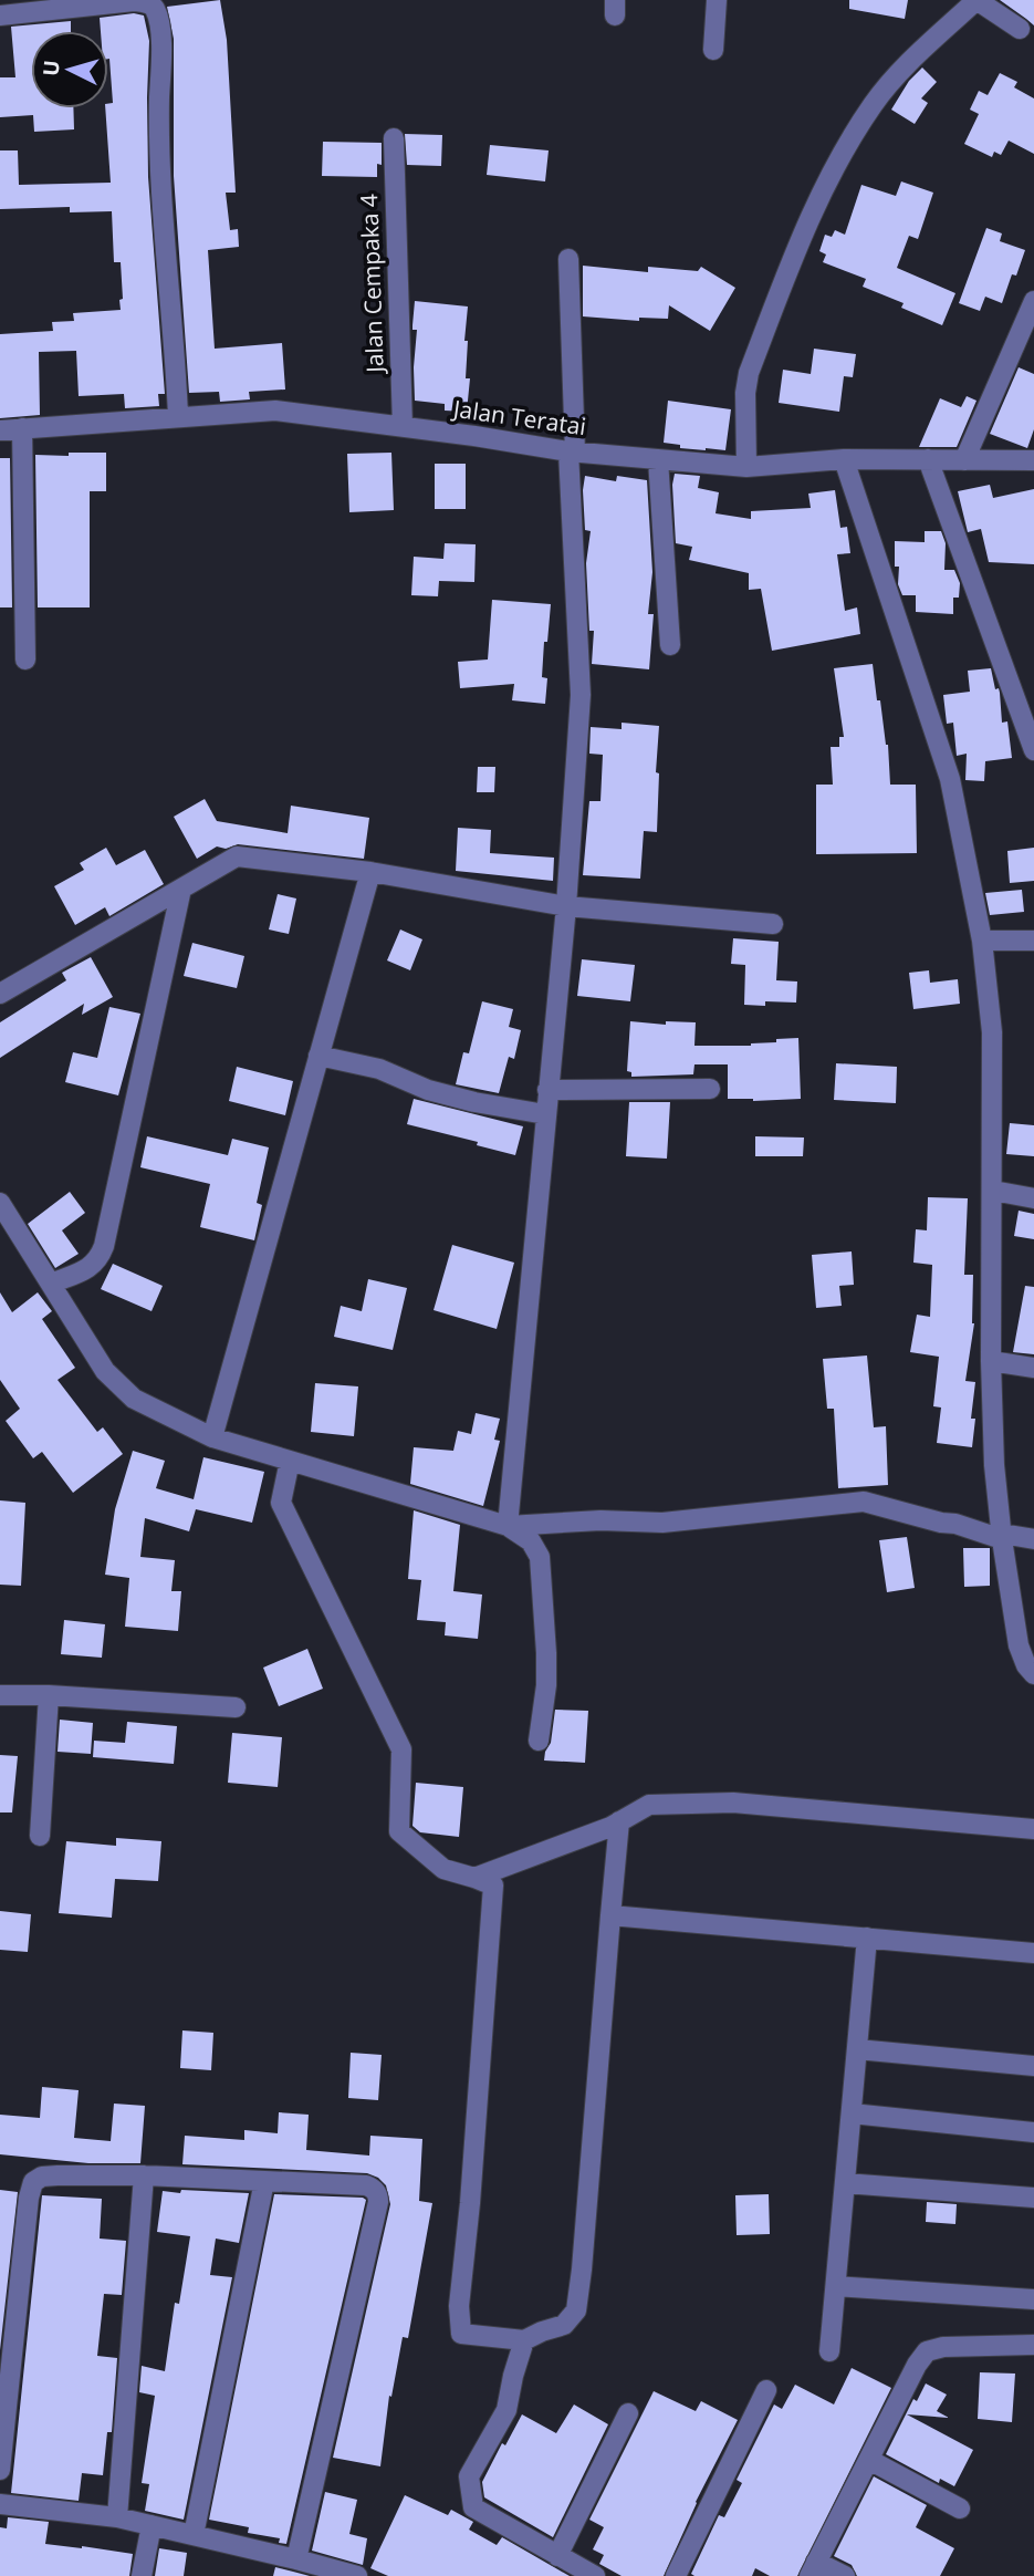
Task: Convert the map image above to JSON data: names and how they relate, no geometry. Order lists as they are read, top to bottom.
{
  "streets": {
    "street": ["Jalan Cempaka 4", "Jalan Teratai"]
  },
  "crossings": [
    ["Jalan Cempaka 4", "Jalan Teratai"]
  ],
  "north": "left"
}
